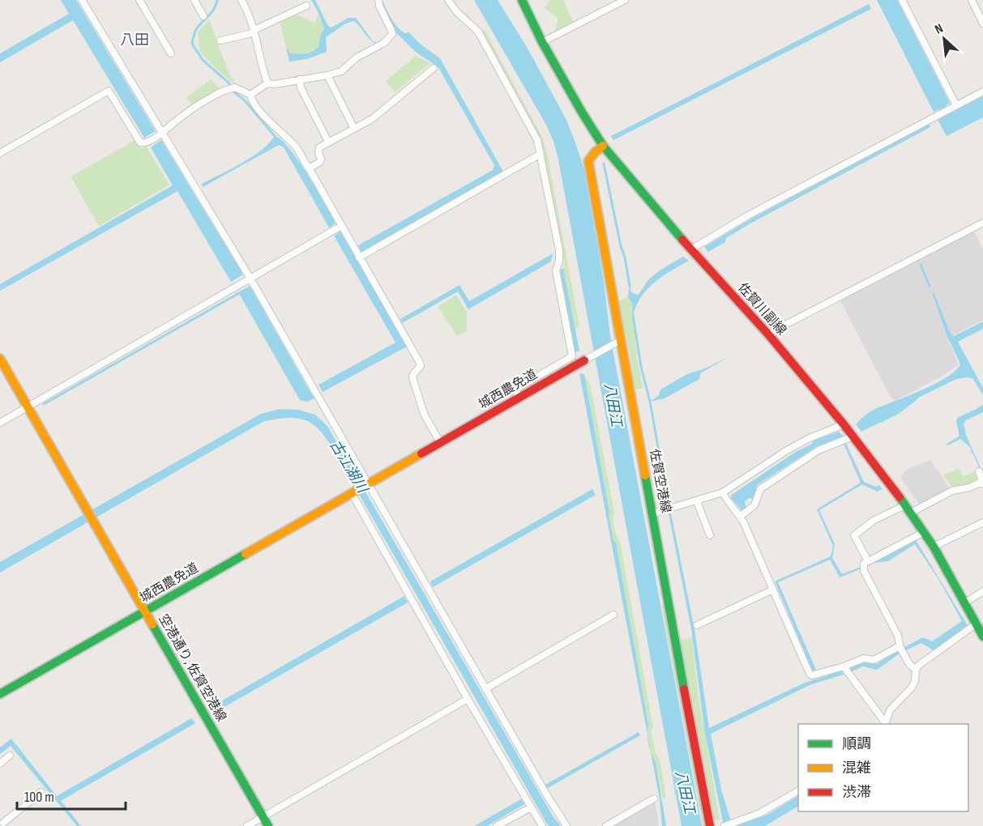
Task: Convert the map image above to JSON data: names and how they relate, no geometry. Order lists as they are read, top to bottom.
{
  "streets": {
    "main road": [
      "佐賀川副線",
      "城西農免道",
      "佐賀空港線",
      "空港通り, 佐賀空港線"
    ]
  },
  "crossings": [
    ["佐賀川副線", "佐賀空港線"],
    ["城西農免道", "空港通り, 佐賀空港線"]
  ],
  "districts": ["八田"],
  "water": ["八田江", "古江湖川"],
  "legend": ["順調", "混雑", "渋滞"],
  "scale_bar": "100 m",
  "north": "top left"
}
